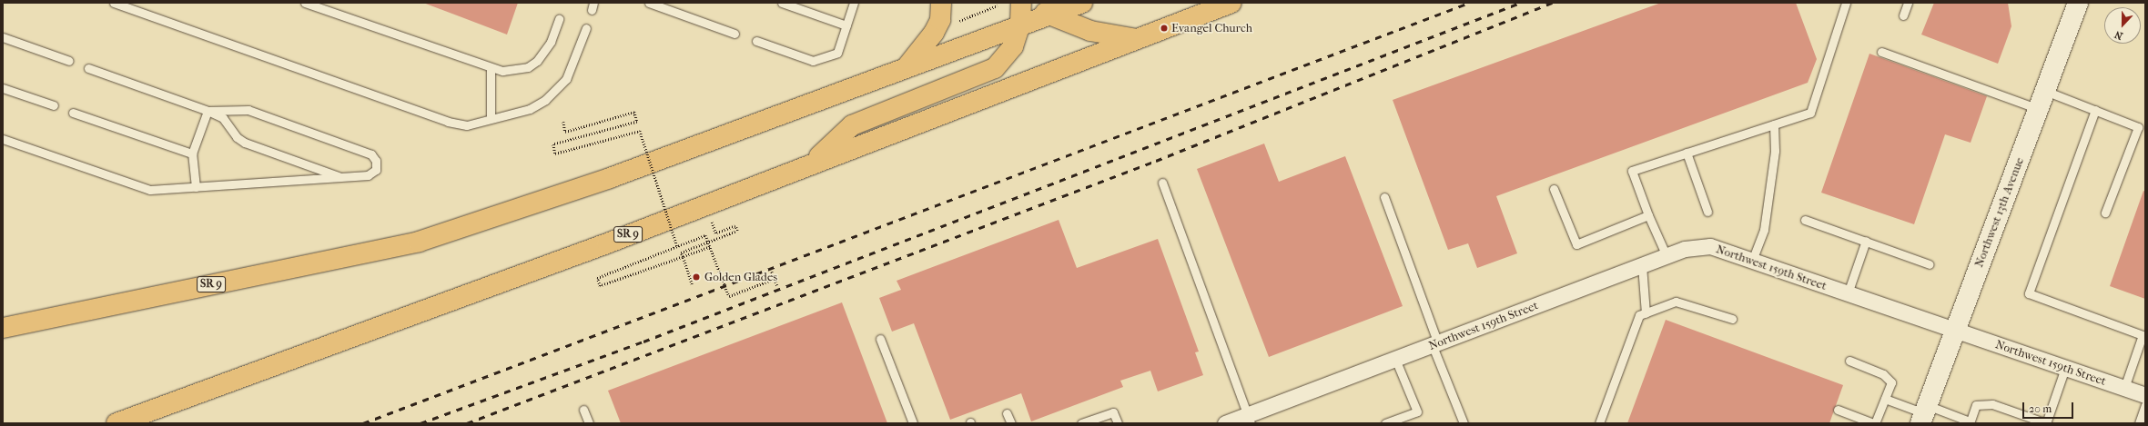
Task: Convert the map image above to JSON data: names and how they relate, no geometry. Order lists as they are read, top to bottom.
{
  "streets": {
    "main road": ["SR 9"],
    "street": ["Northwest 13th Avenue", "Northwest 159th Street"]
  },
  "crossings": [
    ["Northwest 13th Avenue", "Northwest 159th Street"]
  ],
  "places": ["Evangel Church", "Golden Glades"],
  "scale_bar": "20 m",
  "north": "bottom"
}
